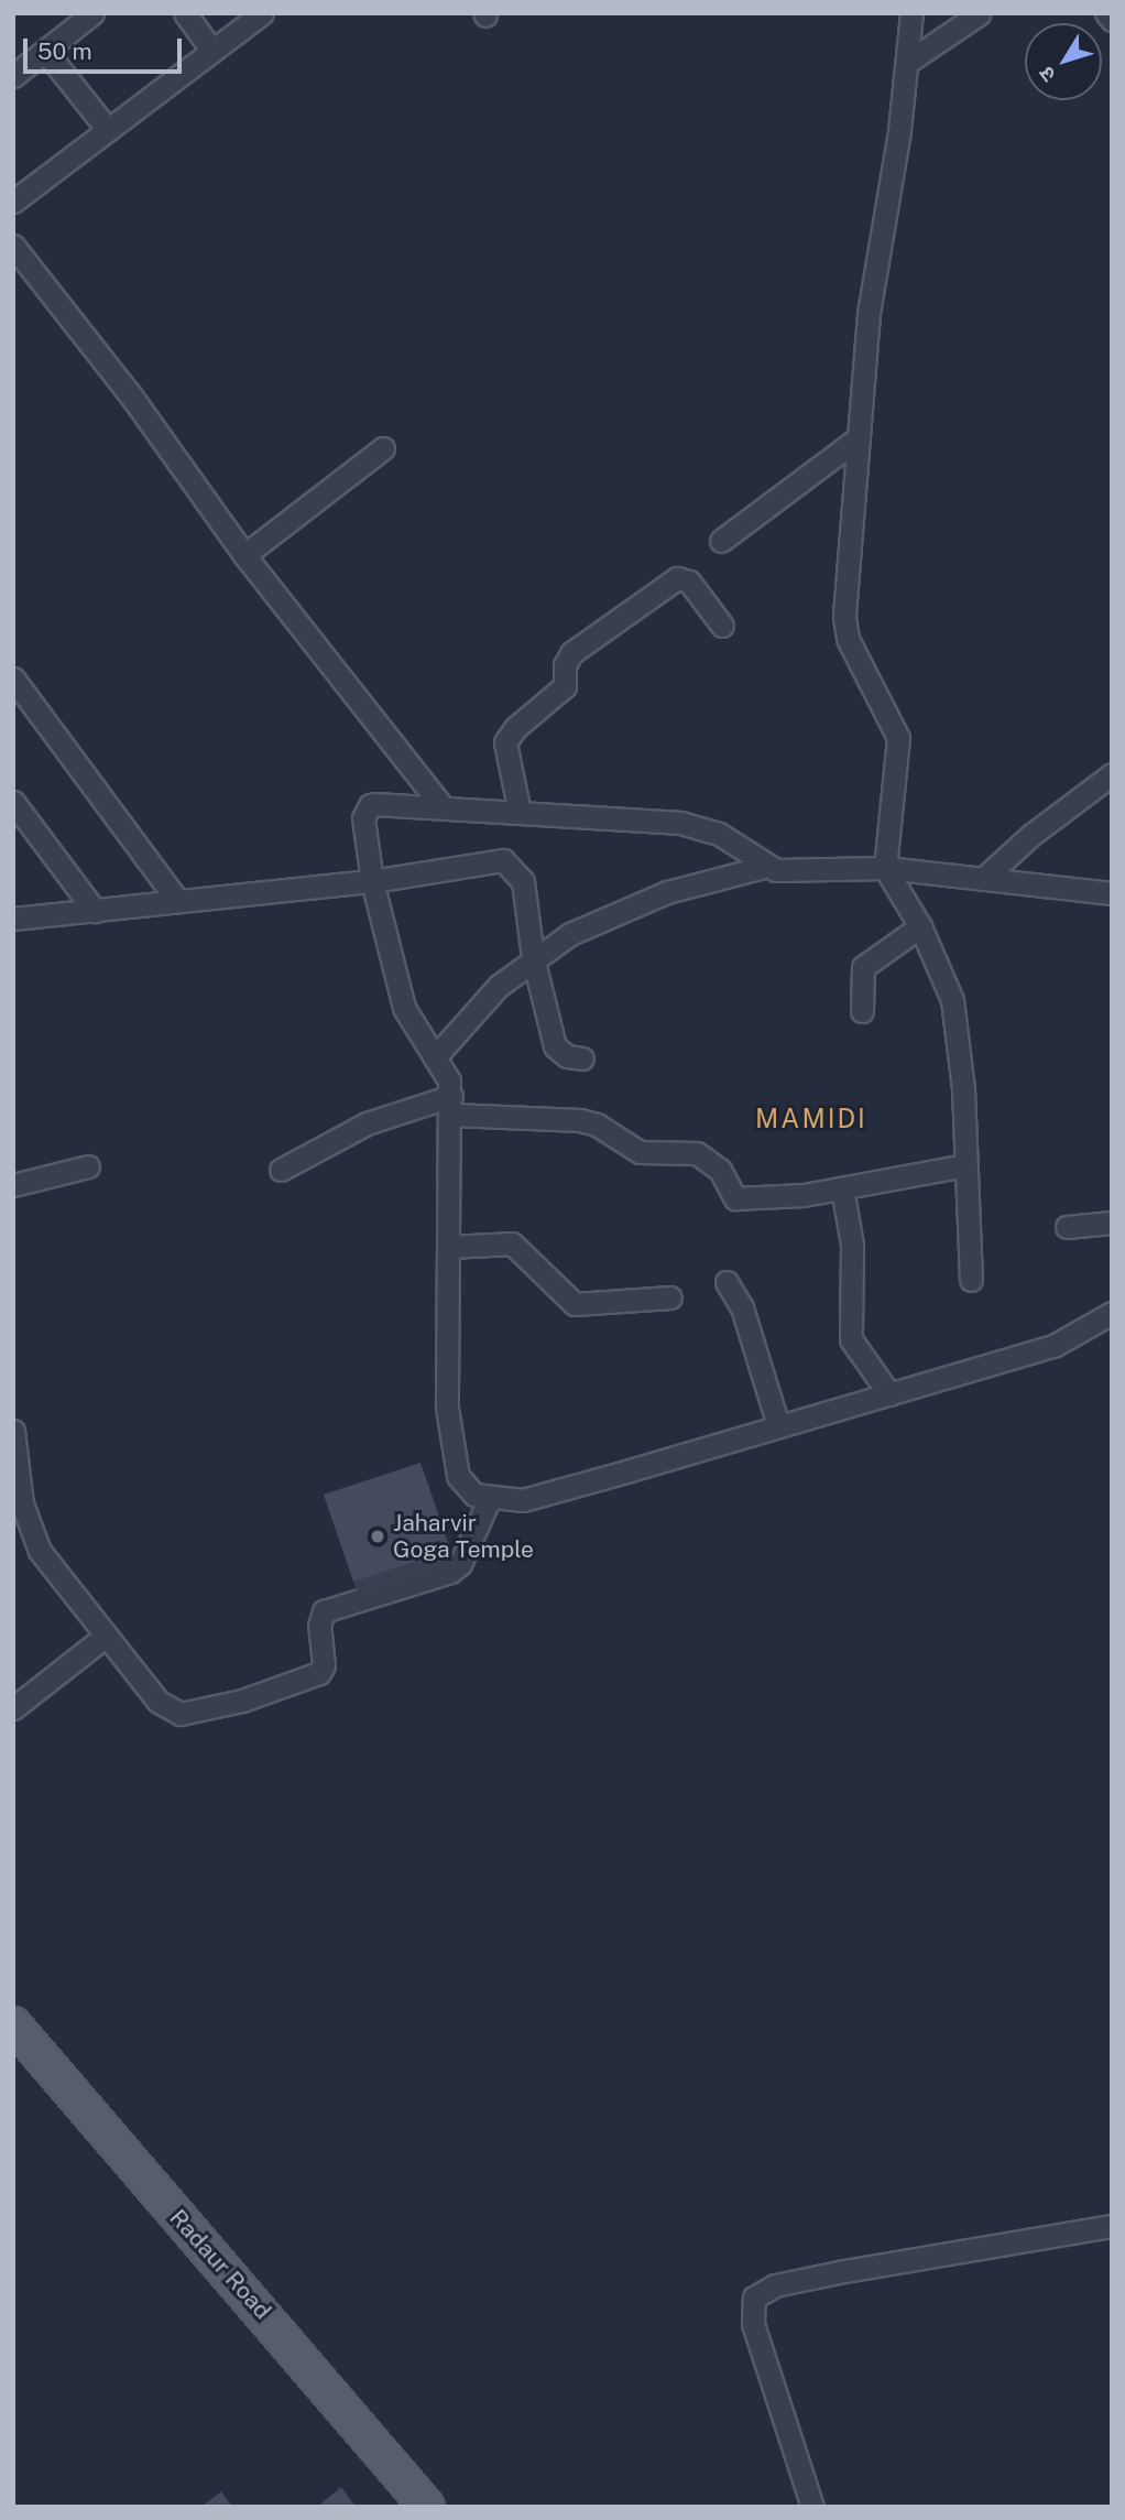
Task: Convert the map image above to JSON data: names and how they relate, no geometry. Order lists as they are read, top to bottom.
{
  "streets": {
    "main road": ["Radaur Road"]
  },
  "districts": ["MAMIDI"],
  "places": ["Jaharvir Goga Temple"],
  "scale_bar": "50 m",
  "north": "bottom left"
}
